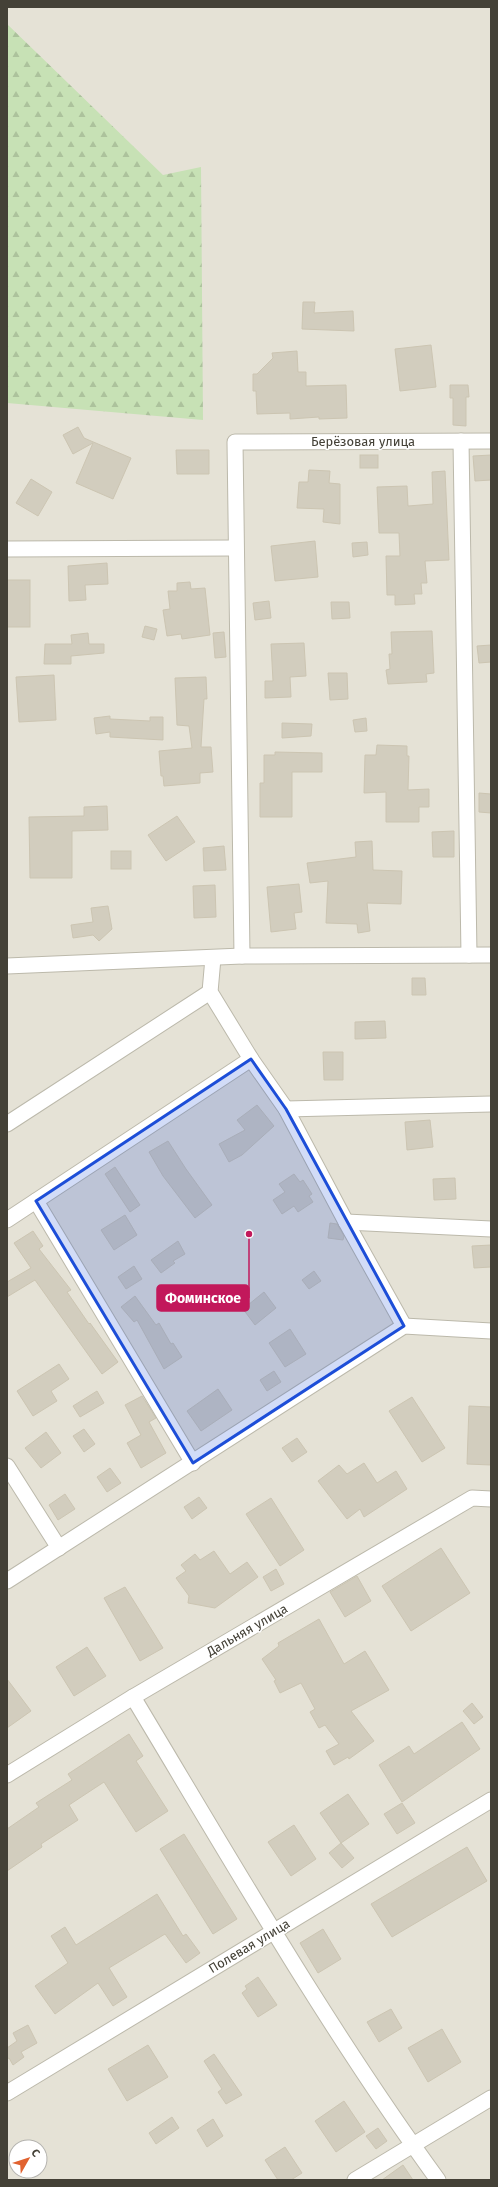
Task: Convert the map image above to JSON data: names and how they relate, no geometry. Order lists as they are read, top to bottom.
{
  "streets": {
    "street": ["Берёзовая улица", "Дальняя улица", "Полевая улица"]
  },
  "places": ["Фоминское"],
  "north": "top right"
}
